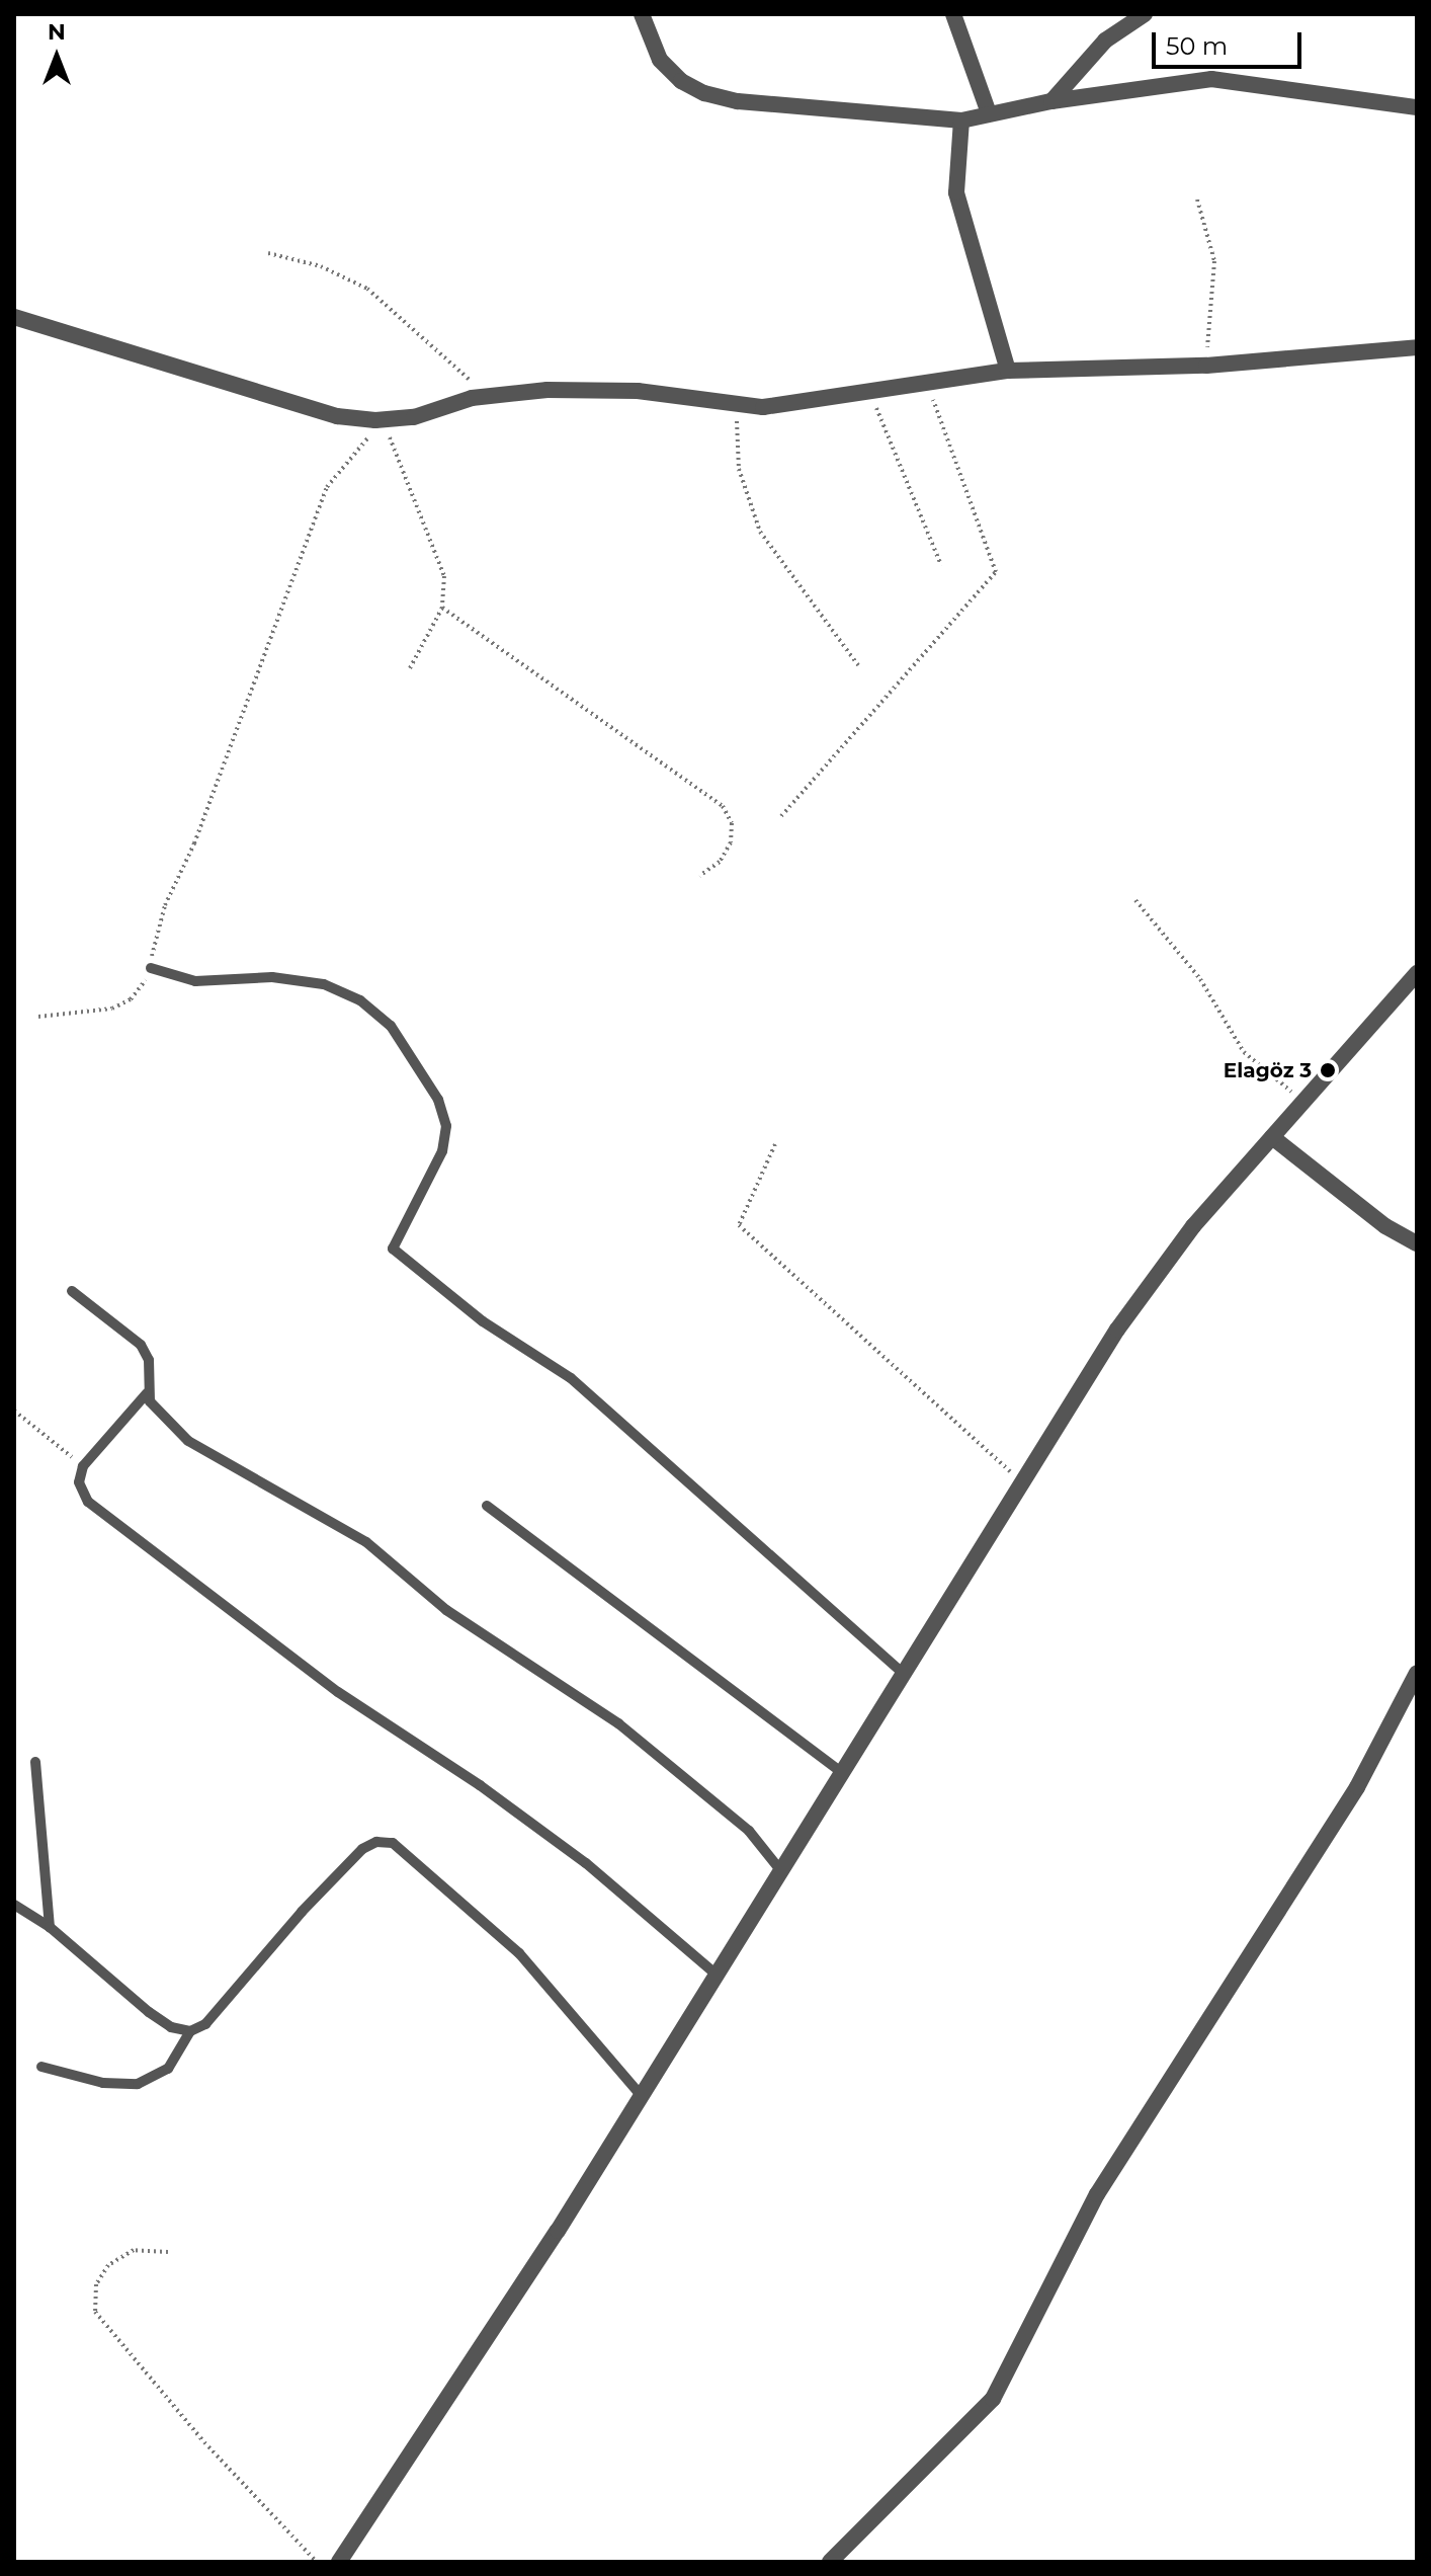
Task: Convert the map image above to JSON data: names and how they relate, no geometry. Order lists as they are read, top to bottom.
{
  "places": ["Elagöz 3"],
  "scale_bar": "50 m",
  "north": "top"
}
